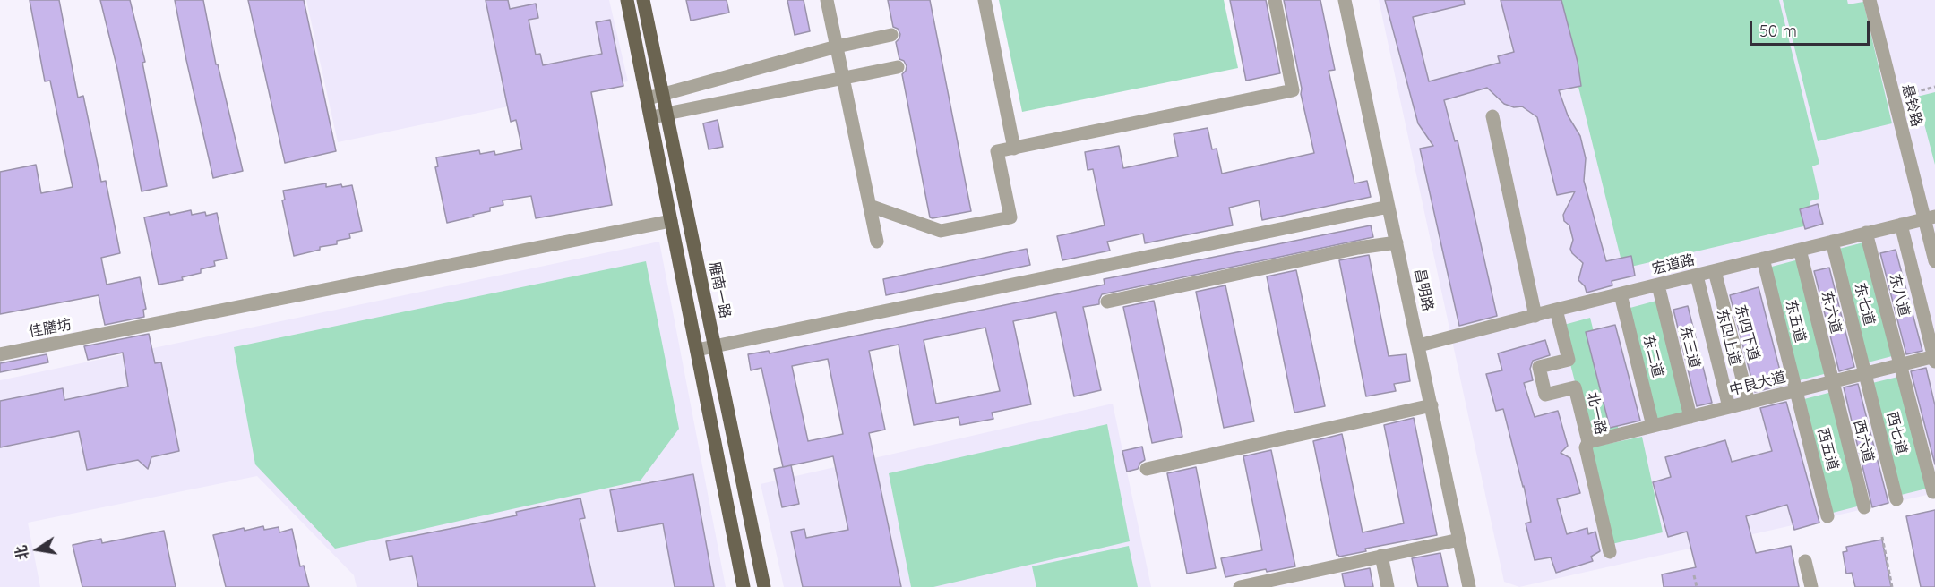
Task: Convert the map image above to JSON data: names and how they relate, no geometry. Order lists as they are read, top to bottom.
{
  "streets": {
    "main road": ["雁南一路"],
    "street": [
      "悬铃路",
      "宏道路",
      "昌明路",
      "东八道",
      "东七道",
      "东六道",
      "东五道",
      "佳膳坊",
      "东四下道",
      "东四上道",
      "东三道",
      "东二道",
      "中艮大道",
      "北一路",
      "西七道",
      "西六道",
      "西五道"
    ]
  },
  "crossings": [
    ["悬铃路", "宏道路"],
    ["宏道路", "昌明路"],
    ["宏道路", "东八道"],
    ["宏道路", "东七道"],
    ["宏道路", "东六道"],
    ["宏道路", "东五道"],
    ["宏道路", "东四下道"],
    ["宏道路", "东四上道"],
    ["宏道路", "东三道"],
    ["宏道路", "东二道"],
    ["宏道路", "北一路"],
    ["东八道", "中艮大道"],
    ["东七道", "中艮大道"],
    ["东七道", "西七道"],
    ["东六道", "中艮大道"],
    ["东六道", "西六道"],
    ["东五道", "中艮大道"],
    ["东五道", "西五道"],
    ["东四下道", "中艮大道"],
    ["东四上道", "中艮大道"],
    ["东三道", "中艮大道"],
    ["东二道", "中艮大道"],
    ["中艮大道", "北一路"],
    ["中艮大道", "西七道"],
    ["中艮大道", "西六道"],
    ["中艮大道", "西五道"]
  ],
  "scale_bar": "50 m",
  "north": "left"
}
